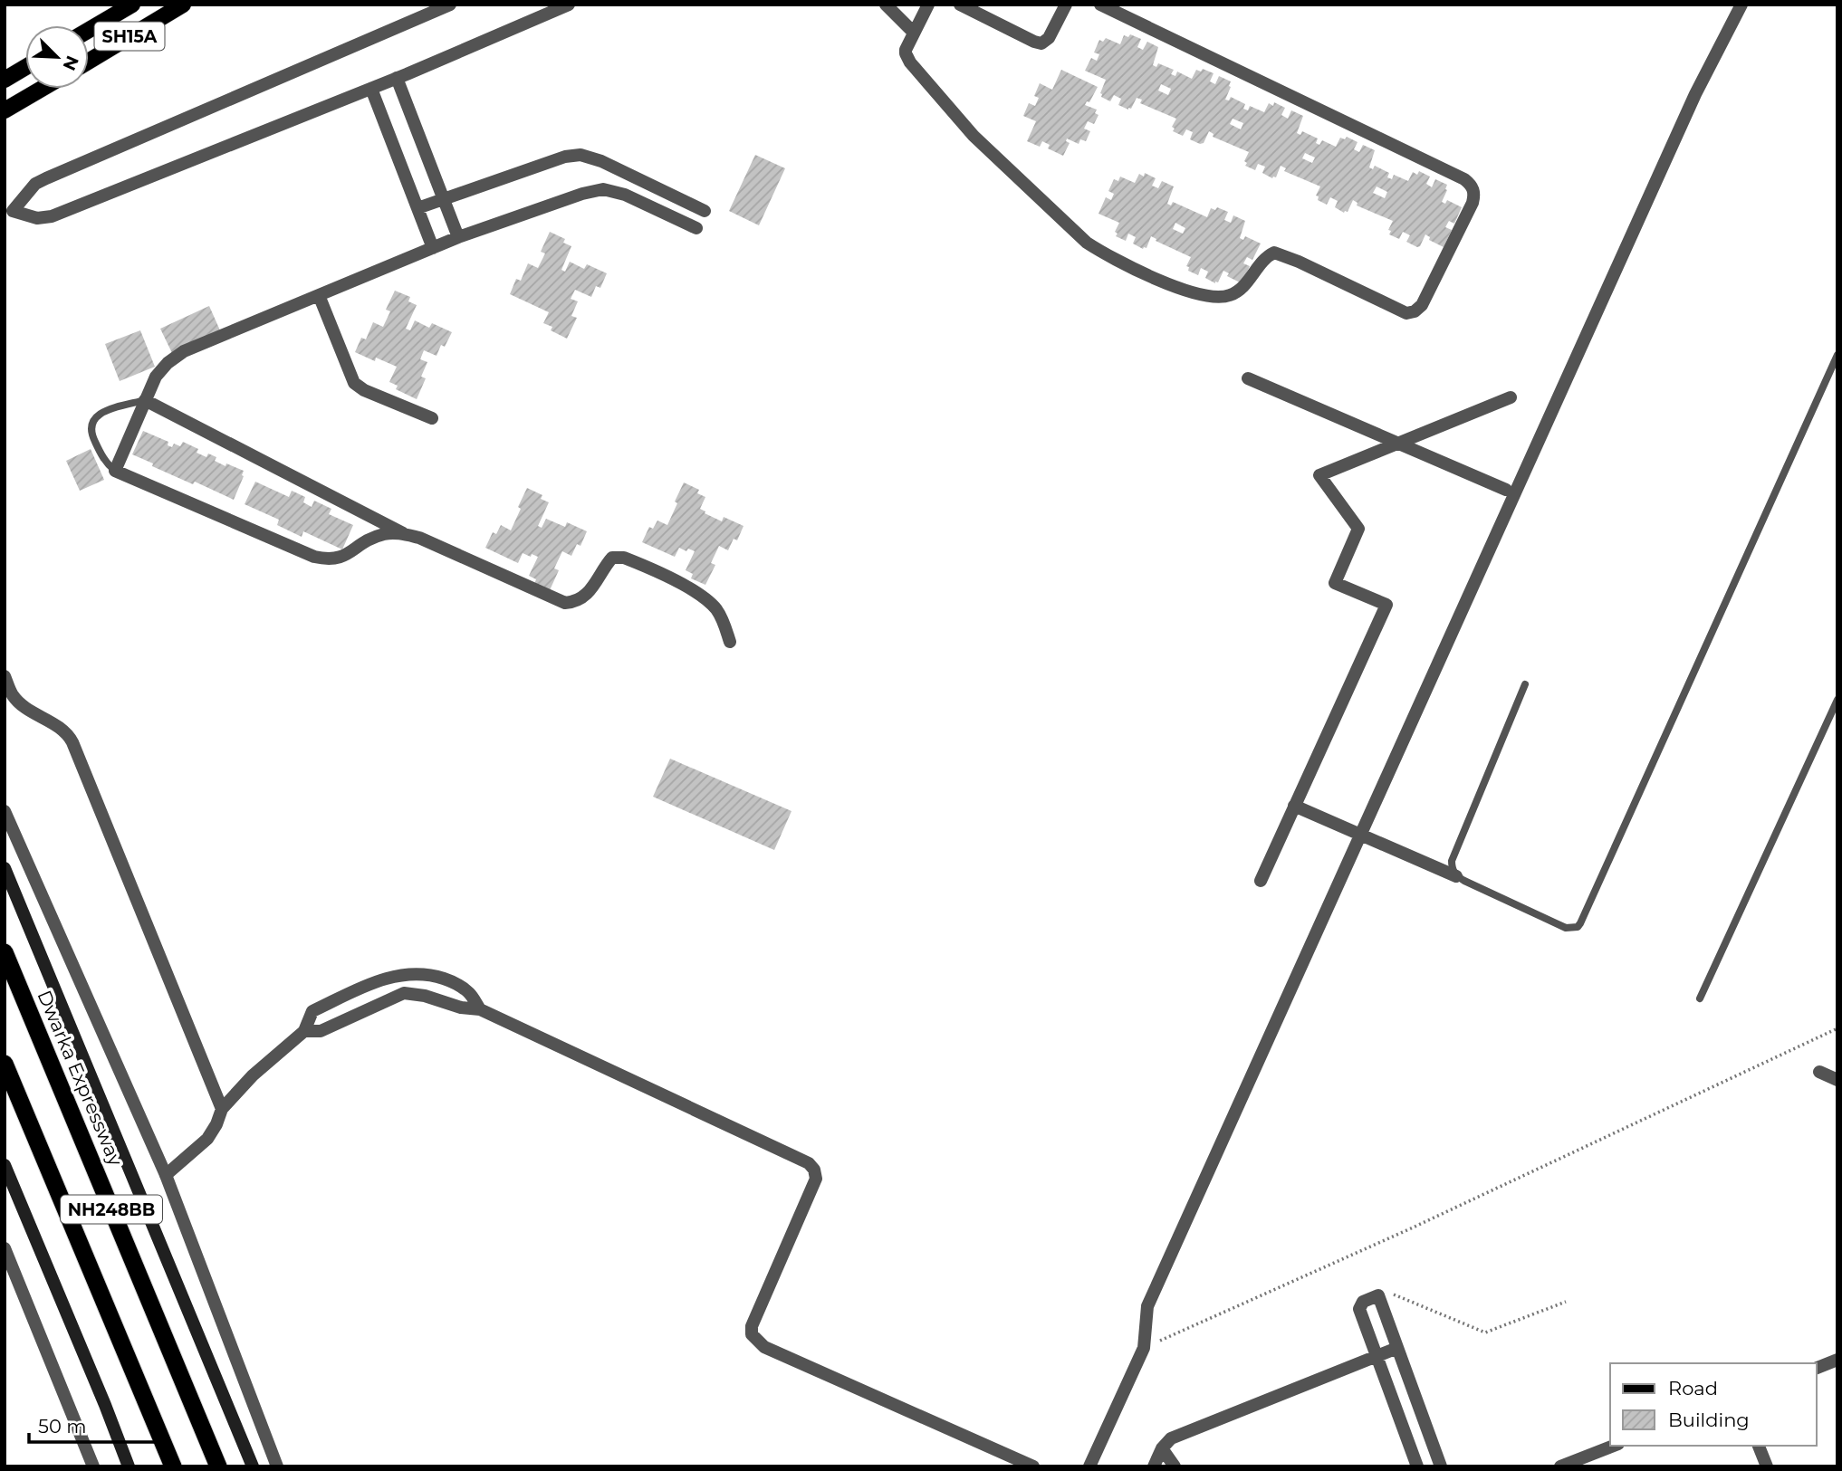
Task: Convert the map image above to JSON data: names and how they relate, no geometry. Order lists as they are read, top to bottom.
{
  "streets": {
    "highway": ["Dwarka Expressway", "NH248BB"],
    "main road": ["SH15A"]
  },
  "legend": ["Road", "Building"],
  "scale_bar": "50 m",
  "north": "bottom right"
}
